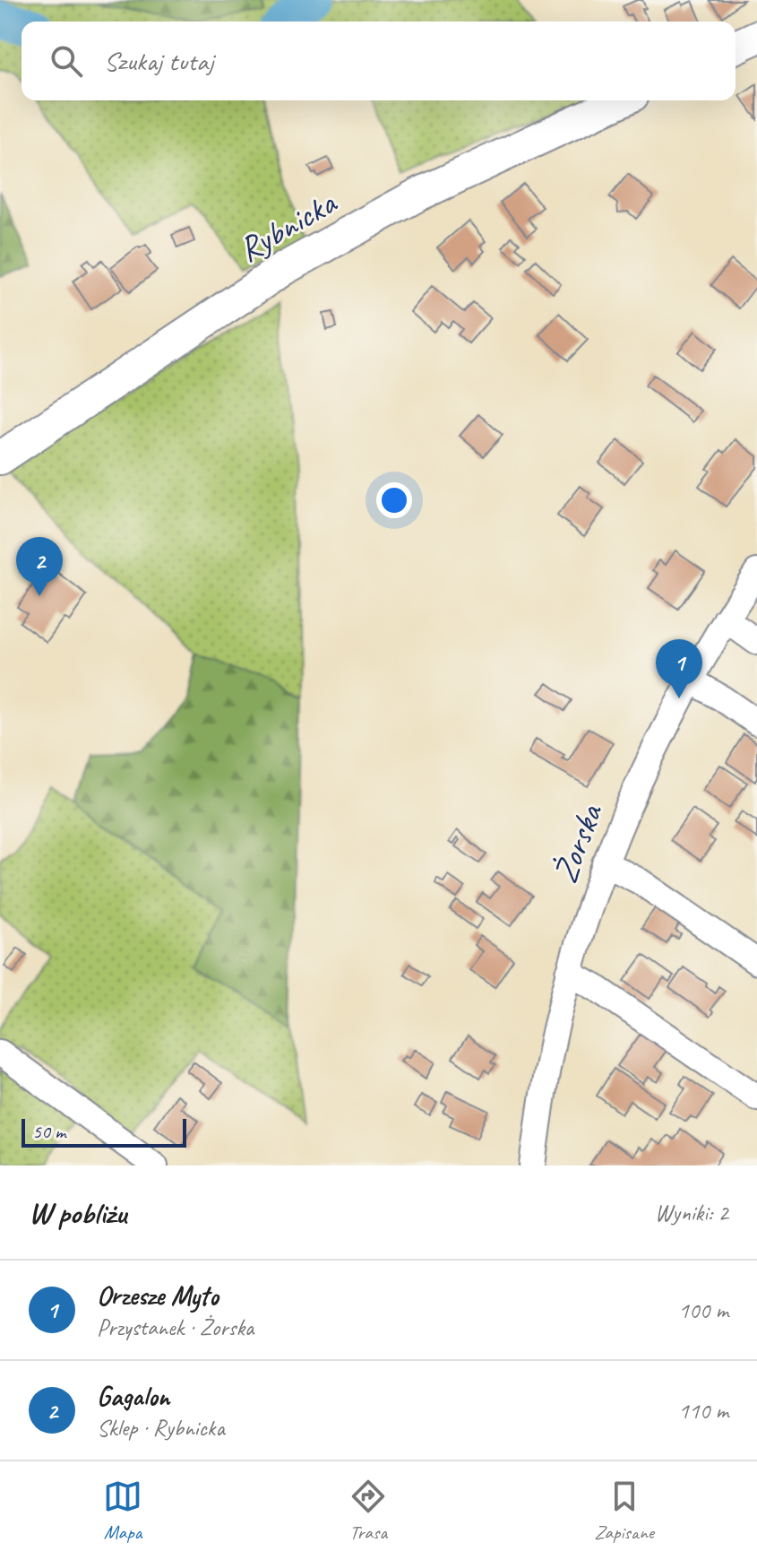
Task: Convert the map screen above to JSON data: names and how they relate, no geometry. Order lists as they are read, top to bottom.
{
  "streets": {
    "main road": ["Rybnicka"],
    "street": ["Żorska"]
  },
  "scale_bar": "50 m",
  "page": {
    "search": "Szukaj tutaj",
    "pins": ["2", "1"],
    "scale": "50 m",
    "heading": ["W pobliżu", "Wyniki: 2"],
    "list": [
      {
        "mark": "1",
        "name": "Orzesze Myto",
        "note": "Przystanek · Żorska",
        "value": "100 m"
      },
      {
        "mark": "2",
        "name": "Gagalon",
        "note": "Sklep · Rybnicka",
        "value": "110 m"
      }
    ],
    "nav": ["Mapa", "Trasa", "Zapisane"]
  }
}
